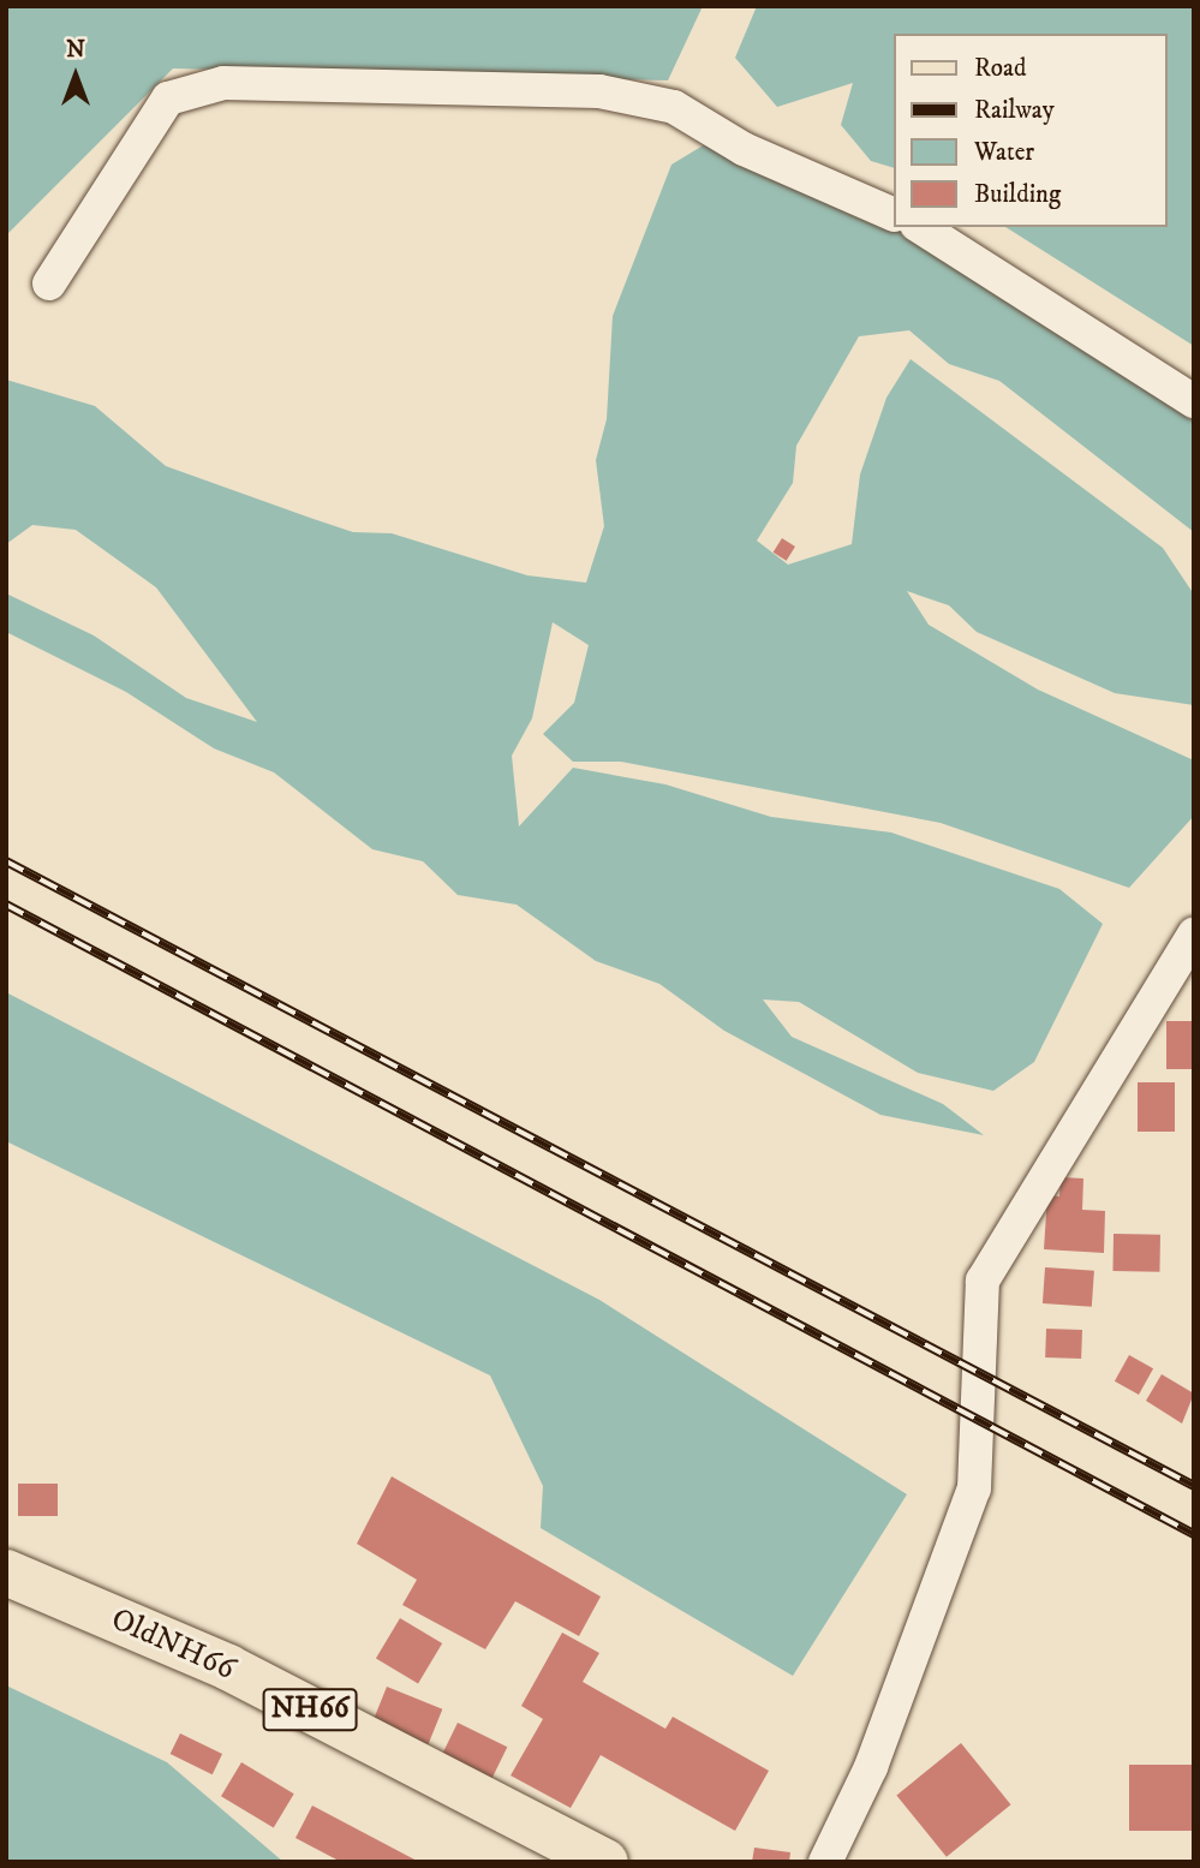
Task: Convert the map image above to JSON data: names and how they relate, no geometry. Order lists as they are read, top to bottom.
{
  "streets": {
    "main road": ["OldNH66", "NH66"]
  },
  "legend": [
    "Road",
    "Railway",
    "Water",
    "Building"
  ],
  "north": "top"
}
